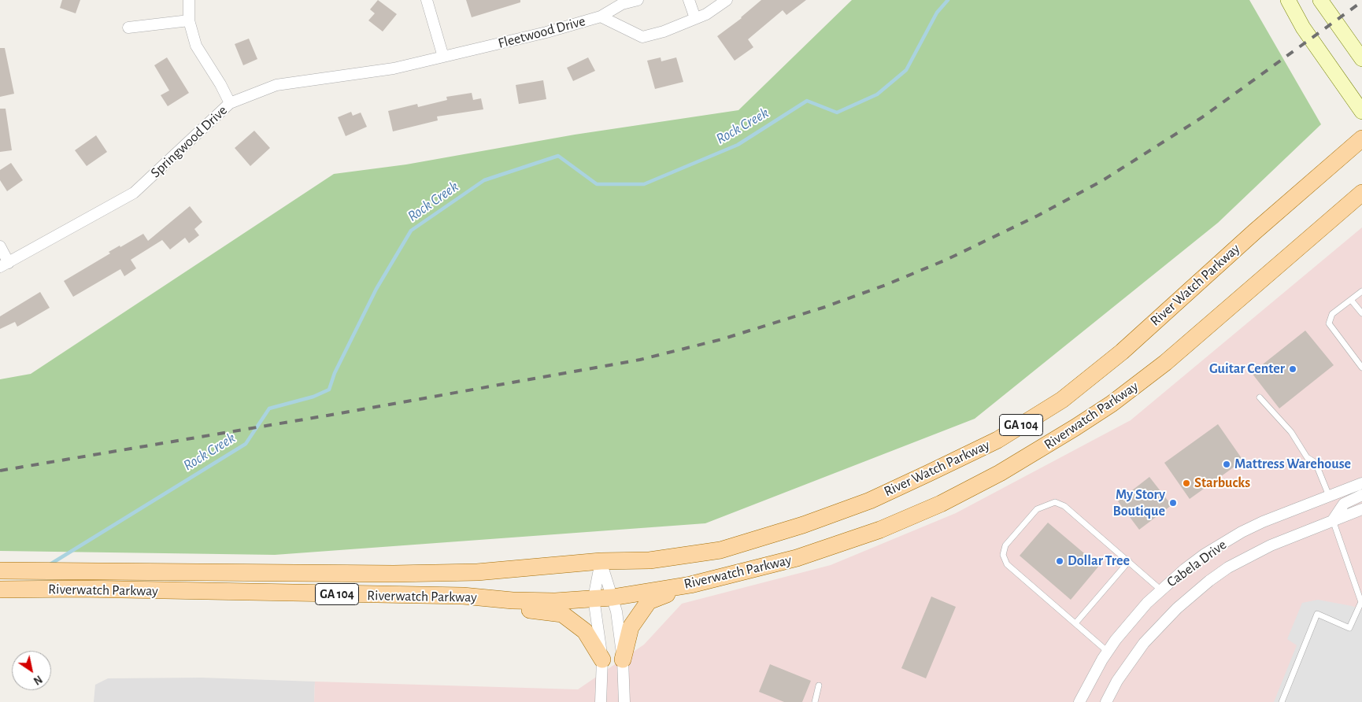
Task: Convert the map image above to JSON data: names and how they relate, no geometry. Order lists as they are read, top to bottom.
{
  "streets": {
    "main road": ["River Watch Parkway", "Riverwatch Parkway", "GA 104"],
    "street": ["Fleetwood Drive", "Springwood Drive", "Cabela Drive"]
  },
  "crossings": [
    ["Fleetwood Drive", "Springwood Drive"],
    ["River Watch Parkway", "Riverwatch Parkway"]
  ],
  "water": ["Rock Creek"],
  "places": [
    "Guitar Center",
    "Mattress Warehouse",
    "Starbucks",
    "My Story Boutique",
    "Dollar Tree"
  ],
  "north": "bottom right"
}
